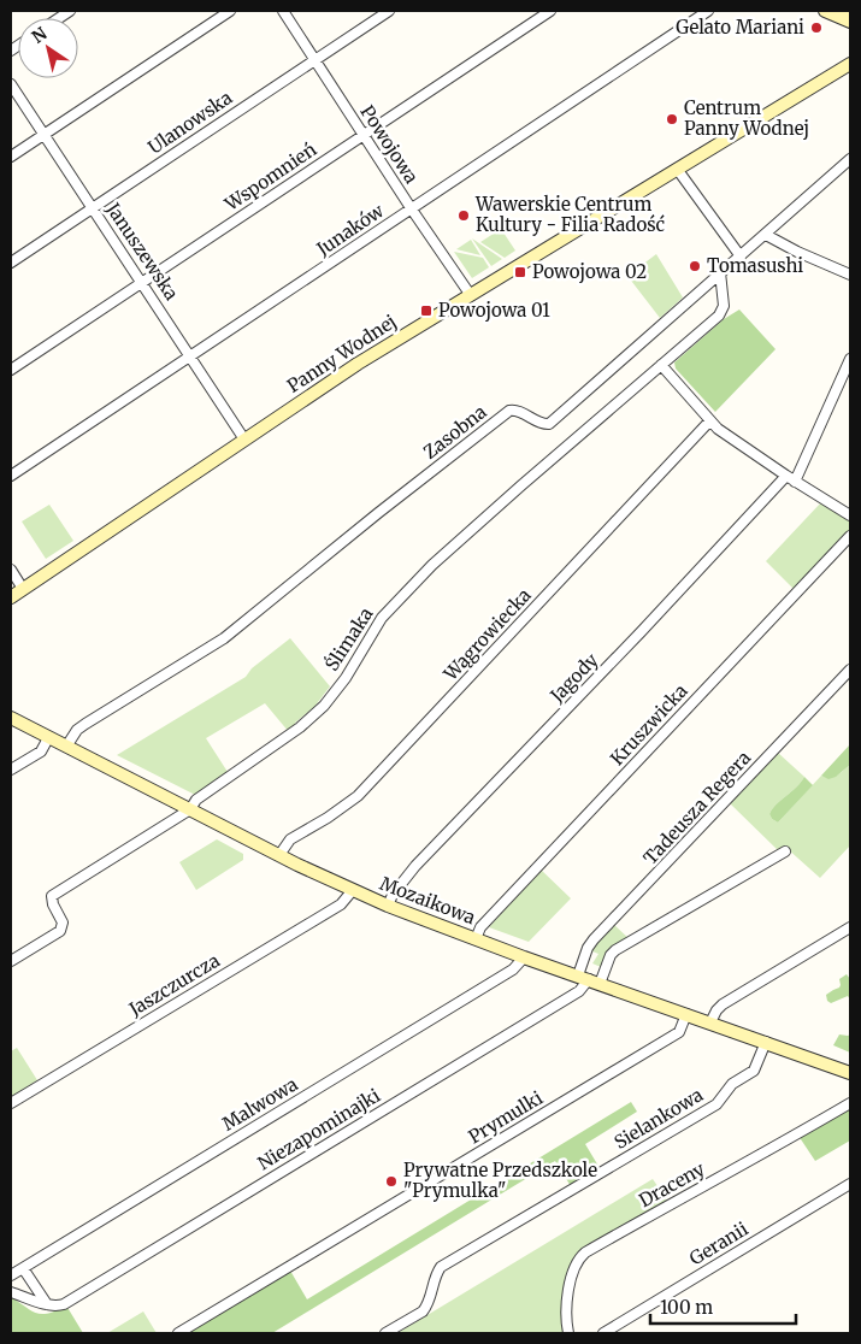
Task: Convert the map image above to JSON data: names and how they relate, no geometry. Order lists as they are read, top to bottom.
{
  "streets": {
    "street": [
      "Ulanowska",
      "Powojowa",
      "Wspomnień",
      "Junaków",
      "Januszewska",
      "Panny Wodnej",
      "Zasobna",
      "Wągrowiecka",
      "Ślimaka",
      "Jagody",
      "Kruszwicka",
      "Tadeusza Regera",
      "Mozaikowa",
      "Jaszczurcza",
      "Malwowa",
      "Prymulki",
      "Sielankowa",
      "Niezapominajki",
      "Draceny",
      "Geranii"
    ]
  },
  "crossings": [
    ["Ulanowska", "Powojowa"],
    ["Ulanowska", "Januszewska"],
    ["Powojowa", "Wspomnień"],
    ["Powojowa", "Junaków"],
    ["Powojowa", "Panny Wodnej"],
    ["Wspomnień", "Januszewska"],
    ["Junaków", "Januszewska"],
    ["Januszewska", "Panny Wodnej"],
    ["Zasobna", "Ślimaka"],
    ["Zasobna", "Mozaikowa"],
    ["Wągrowiecka", "Mozaikowa"],
    ["Ślimaka", "Mozaikowa"],
    ["Jagody", "Mozaikowa"],
    ["Kruszwicka", "Mozaikowa"],
    ["Tadeusza Regera", "Mozaikowa"],
    ["Tadeusza Regera", "Niezapominajki"],
    ["Mozaikowa", "Jaszczurcza"],
    ["Mozaikowa", "Malwowa"],
    ["Mozaikowa", "Prymulki"],
    ["Mozaikowa", "Sielankowa"],
    ["Mozaikowa", "Niezapominajki"]
  ],
  "places": {
    "other": [
      "Gelato Mariani",
      "Centrum Panny Wodnej",
      "Wawerskie Centrum Kultury - Filia Radość",
      "Tomasushi",
      "Prywatne Przedszkole \"Prymulka\""
    ],
    "transit": ["Powojowa 02", "Powojowa 01"]
  },
  "scale_bar": "100 m",
  "north": "top left"
}
